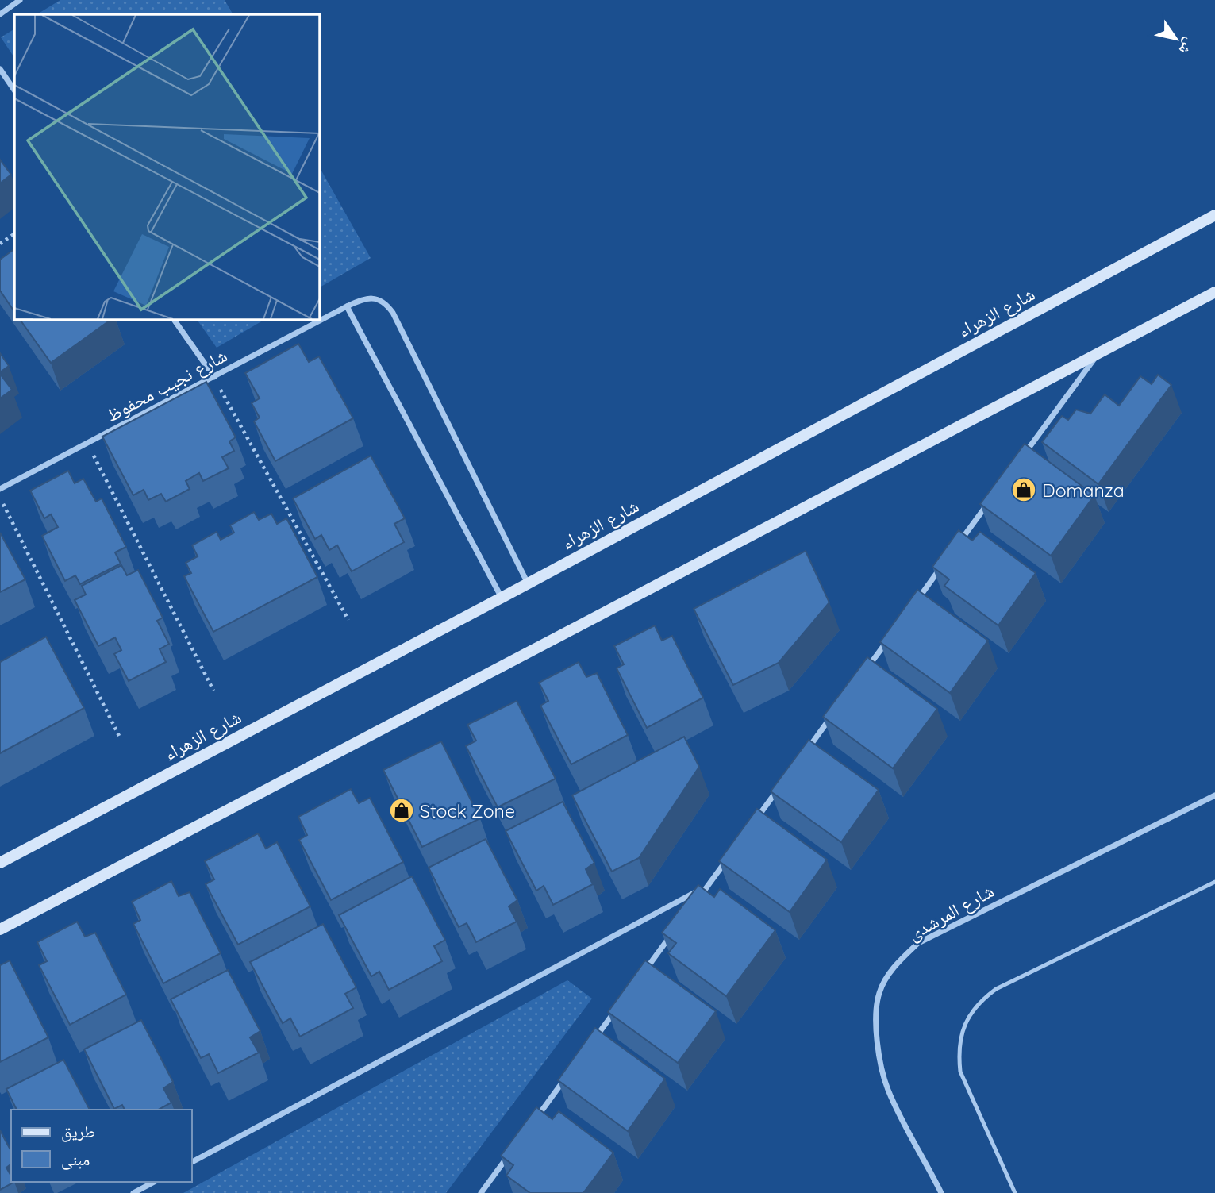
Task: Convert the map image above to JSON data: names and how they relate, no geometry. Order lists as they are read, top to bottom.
{
  "streets": {
    "main road": ["شارع الزهراء"],
    "street": ["شارع نجيب محفوظ", "شارع المرشدى"]
  },
  "crossings": [
    ["شارع الزهراء", "شارع نجيب محفوظ"]
  ],
  "places": {
    "shop": ["Domanza", "Stock Zone"]
  },
  "legend": ["طريق", "مبنى"],
  "north": "bottom right"
}
